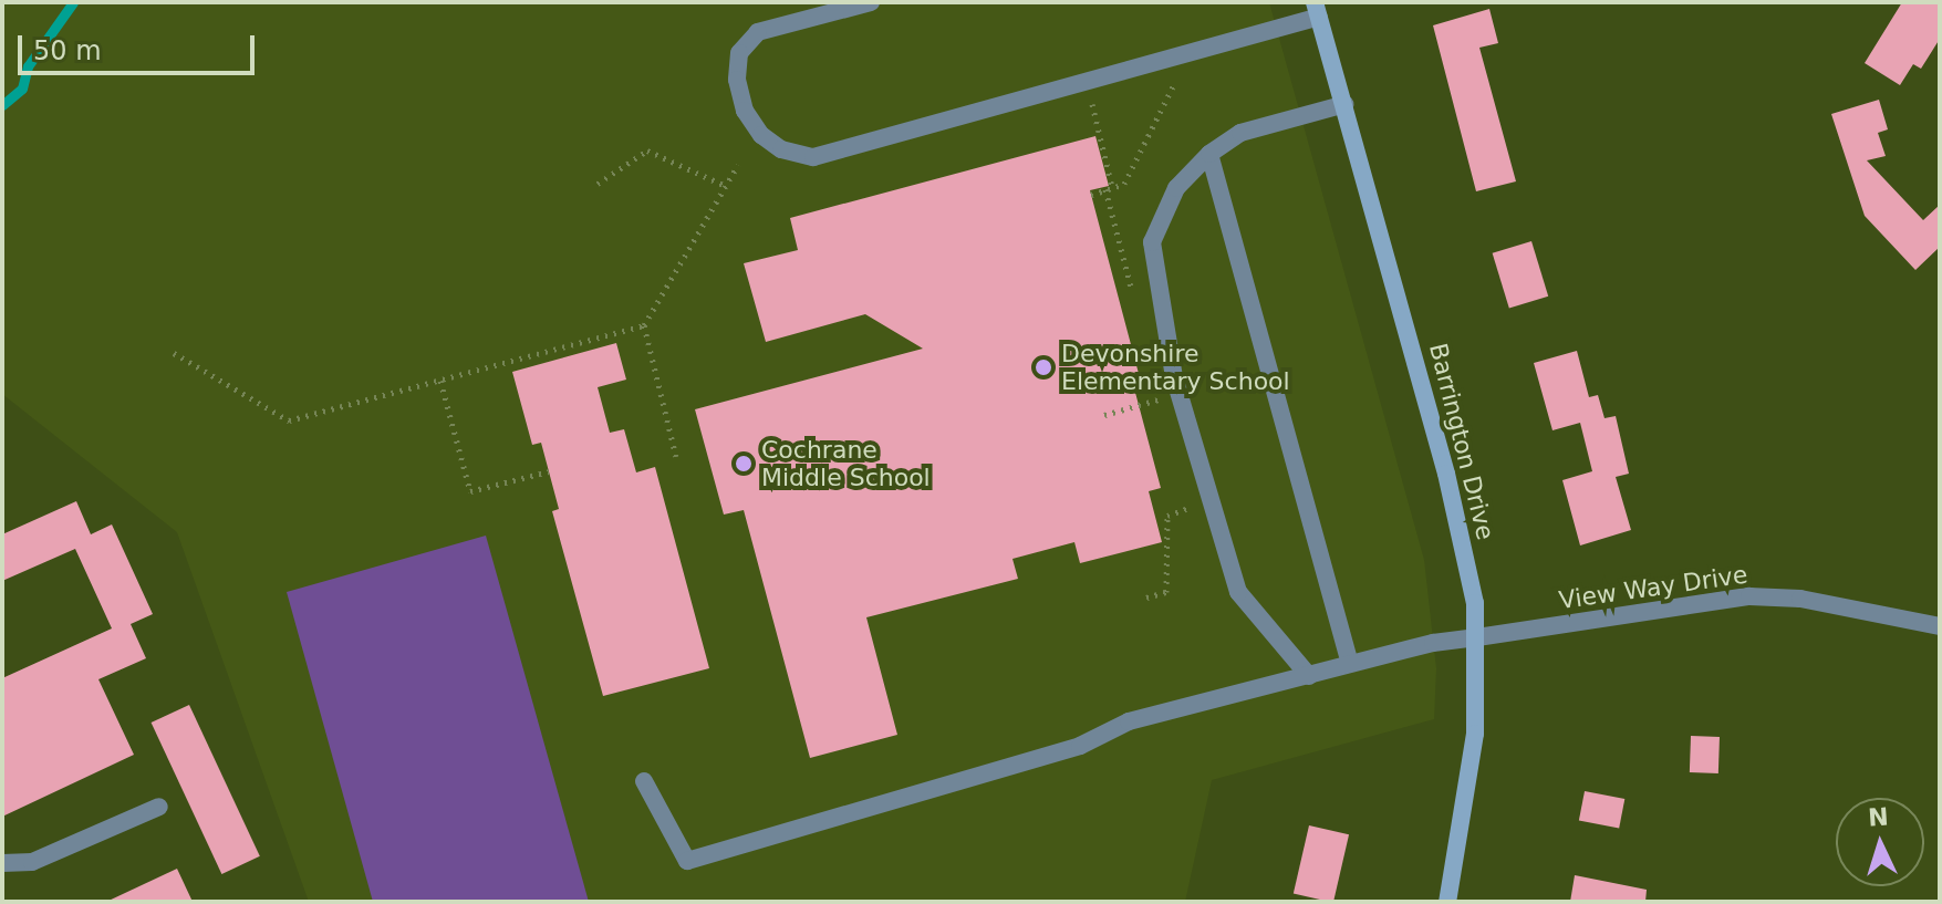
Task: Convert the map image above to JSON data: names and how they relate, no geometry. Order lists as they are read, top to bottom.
{
  "streets": {
    "street": ["Barrington Drive", "View Way Drive"]
  },
  "crossings": [
    ["Barrington Drive", "View Way Drive"]
  ],
  "places": ["Devonshire Elementary School", "Cochrane Middle School"],
  "scale_bar": "50 m",
  "north": "top"
}
